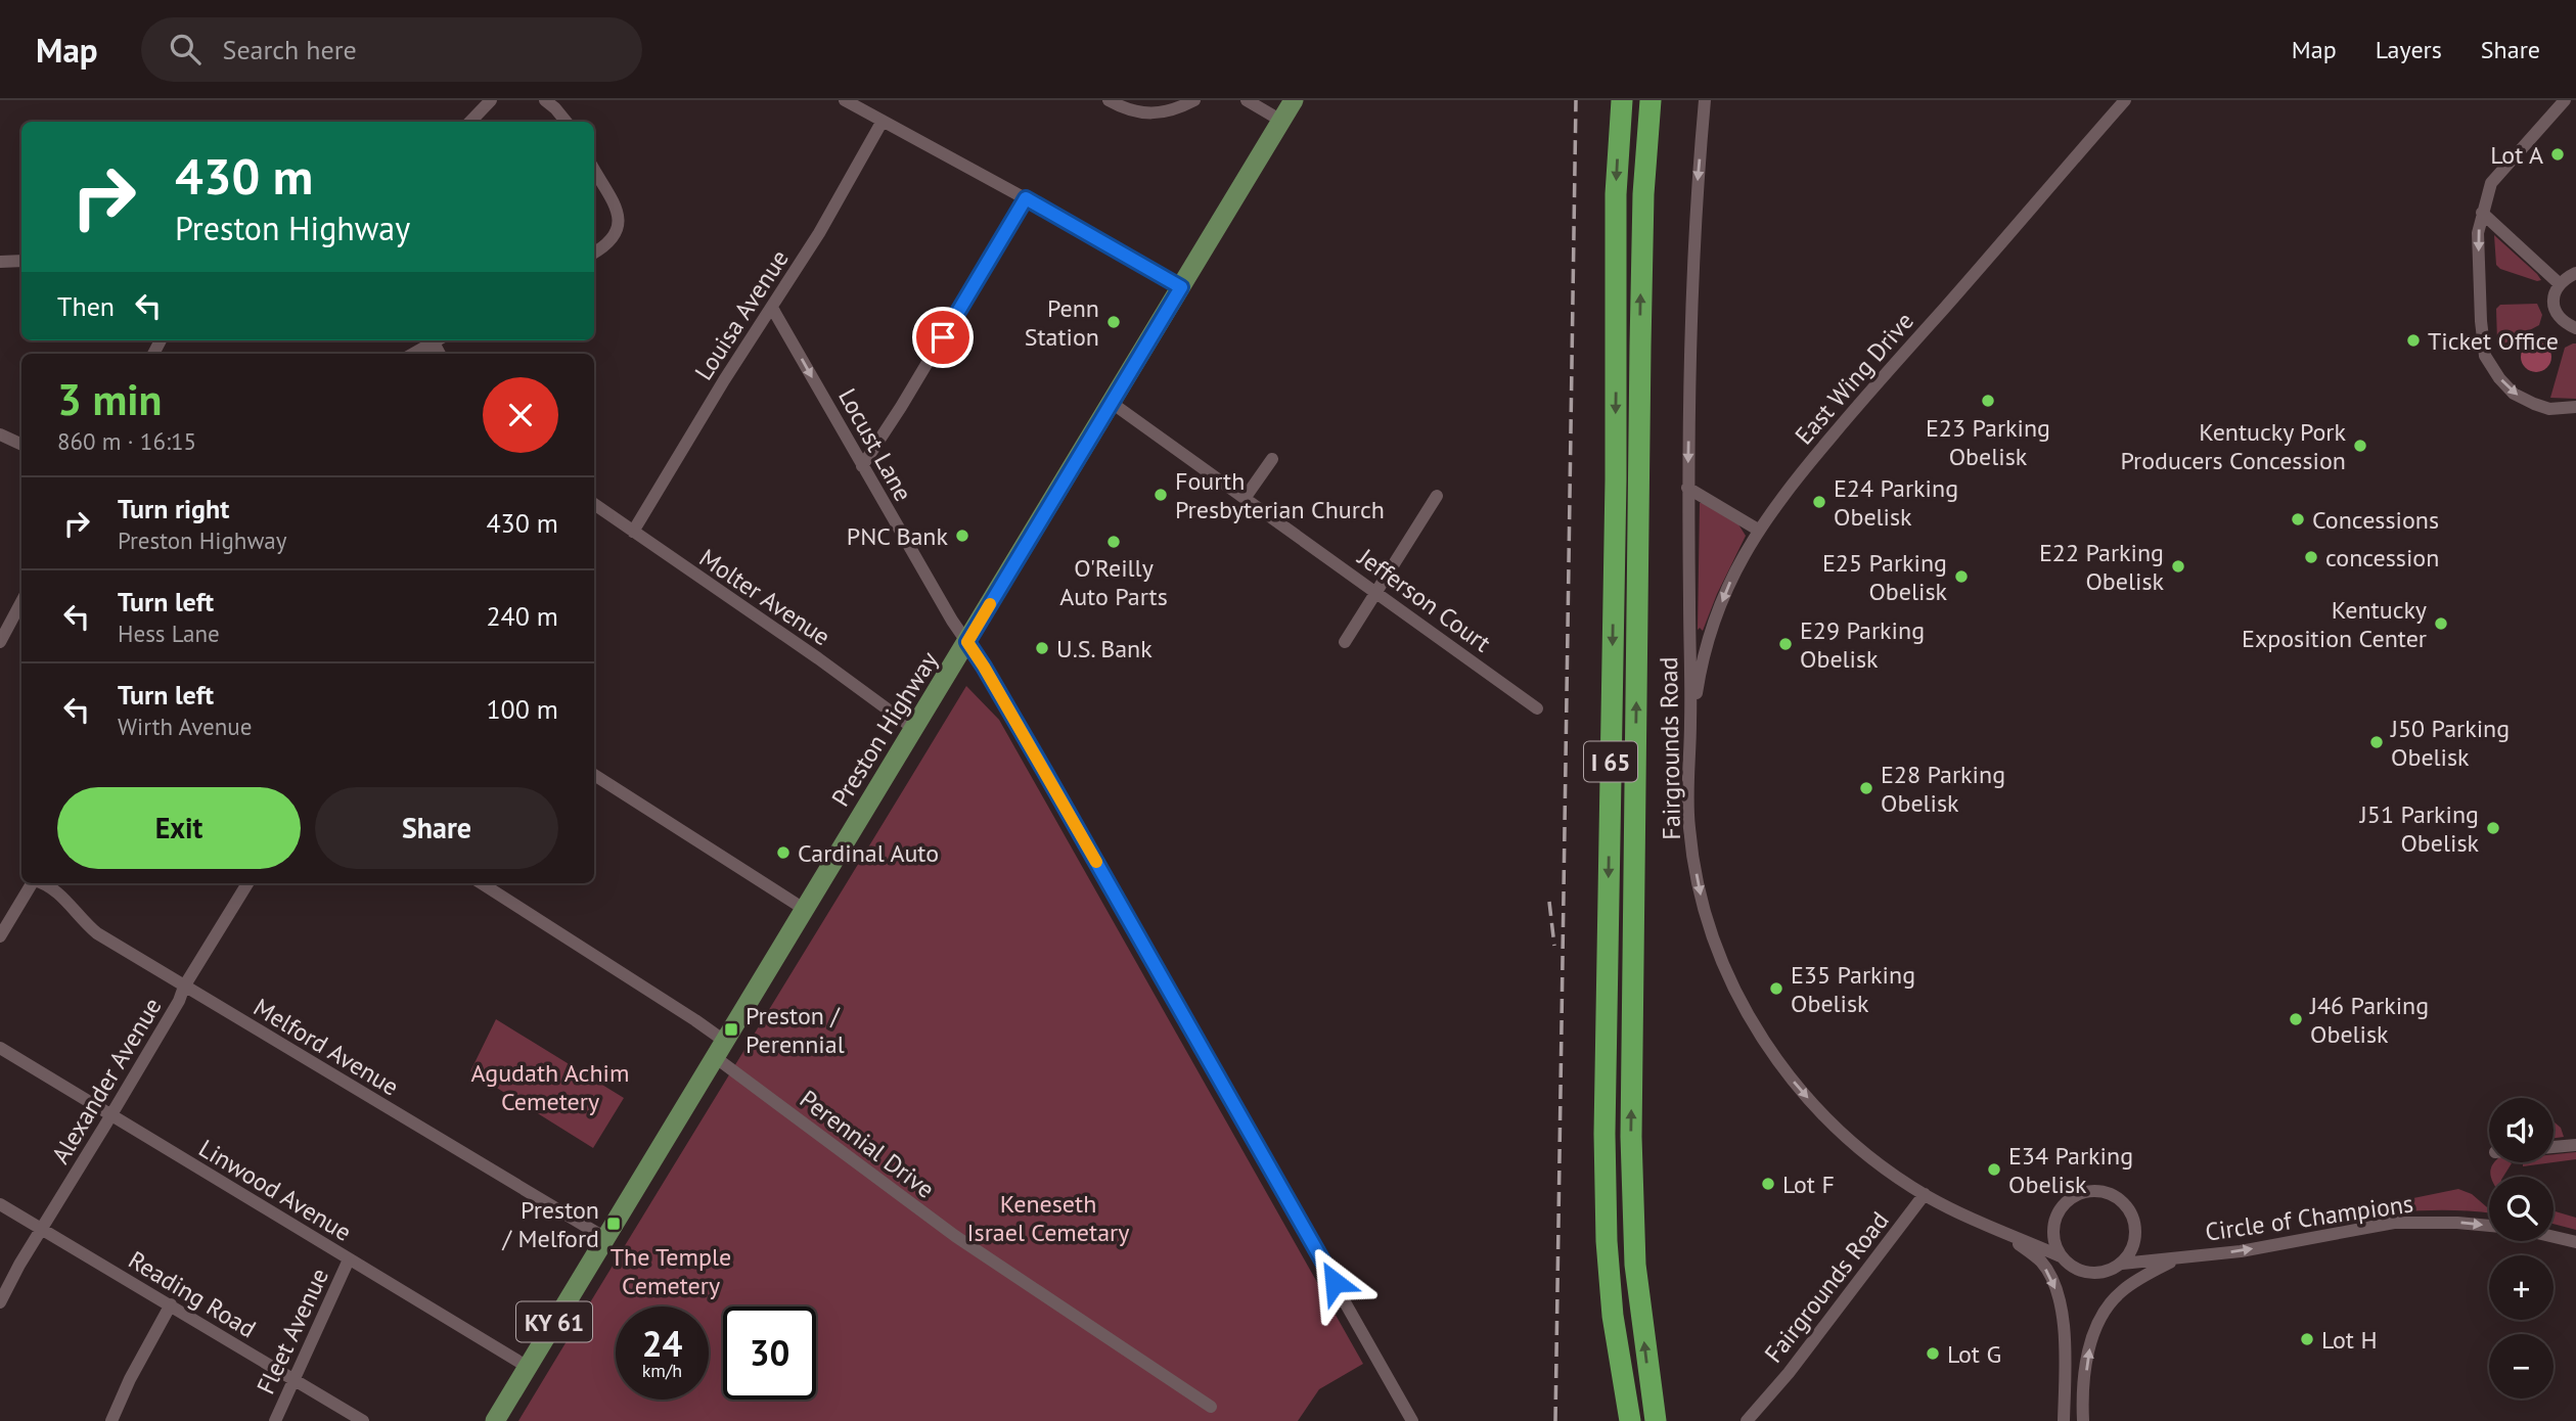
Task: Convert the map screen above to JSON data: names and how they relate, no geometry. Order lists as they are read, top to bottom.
{
  "streets": {
    "highway": ["I 65"],
    "main road": ["Preston Highway", "KY 61"],
    "street": [
      "Louisa Avenue",
      "East Wing Drive",
      "Locust Lane",
      "Molter Avenue",
      "Jefferson Court",
      "Fairgrounds Road",
      "Melford Avenue",
      "Alexander Avenue",
      "Perennial Drive",
      "Linwood Avenue",
      "Circle of Champions",
      "Reading Road",
      "Fleet Avenue"
    ]
  },
  "crossings": [
    ["Louisa Avenue", "Locust Lane"],
    ["Louisa Avenue", "Molter Avenue"],
    ["East Wing Drive", "Fairgrounds Road"],
    ["Locust Lane", "Preston Highway"],
    ["Molter Avenue", "Preston Highway"],
    ["Jefferson Court", "Preston Highway"],
    ["Preston Highway", "Melford Avenue"],
    ["Preston Highway", "Perennial Drive"],
    ["Preston Highway", "Linwood Avenue"],
    ["Melford Avenue", "Alexander Avenue"],
    ["Alexander Avenue", "Linwood Avenue"],
    ["Alexander Avenue", "Reading Road"],
    ["Linwood Avenue", "Fleet Avenue"],
    ["Reading Road", "Fleet Avenue"]
  ],
  "one_way": ["Fairgrounds Road", "Circle of Champions"],
  "parks": ["Agudath Achim Cemetery", "Keneseth Israel Cemetary", "The Temple Cemetery"],
  "places": {
    "other": [
      "Lot A",
      "Penn Station",
      "Ticket Office",
      "E23 Parking Obelisk",
      "Kentucky Pork Producers Concession",
      "Fourth Presbyterian Church",
      "E24 Parking Obelisk",
      "Concessions",
      "PNC Bank",
      "O'Reilly Auto Parts",
      "concession",
      "E22 Parking Obelisk",
      "E25 Parking Obelisk",
      "Kentucky Exposition Center",
      "E29 Parking Obelisk",
      "U.S. Bank",
      "J50 Parking Obelisk",
      "E28 Parking Obelisk",
      "J51 Parking Obelisk",
      "Cardinal Auto",
      "E35 Parking Obelisk",
      "J46 Parking Obelisk",
      "E34 Parking Obelisk",
      "Lot F",
      "Lot H",
      "Lot G"
    ],
    "transit": ["Preston / Perennial", "Preston / Melford"]
  },
  "page": {
    "header": "Map",
    "search": "Search here",
    "nav": ["Map", "Layers", "Share"],
    "turn": ["430 m", "Preston Highway"],
    "then": "Then",
    "heading": ["3 min", "860 m · 16:15"],
    "list": [
      {
        "name": "Turn right",
        "note": "Preston Highway",
        "value": "430 m"
      },
      {
        "name": "Turn left",
        "note": "Hess Lane",
        "value": "240 m"
      },
      {
        "name": "Turn left",
        "note": "Wirth Avenue",
        "value": "100 m"
      }
    ],
    "buttons": ["Exit", "Share"],
    "map_buttons": ["+", "−"],
    "speed": "24 km/h",
    "limit": "30"
  }
}
